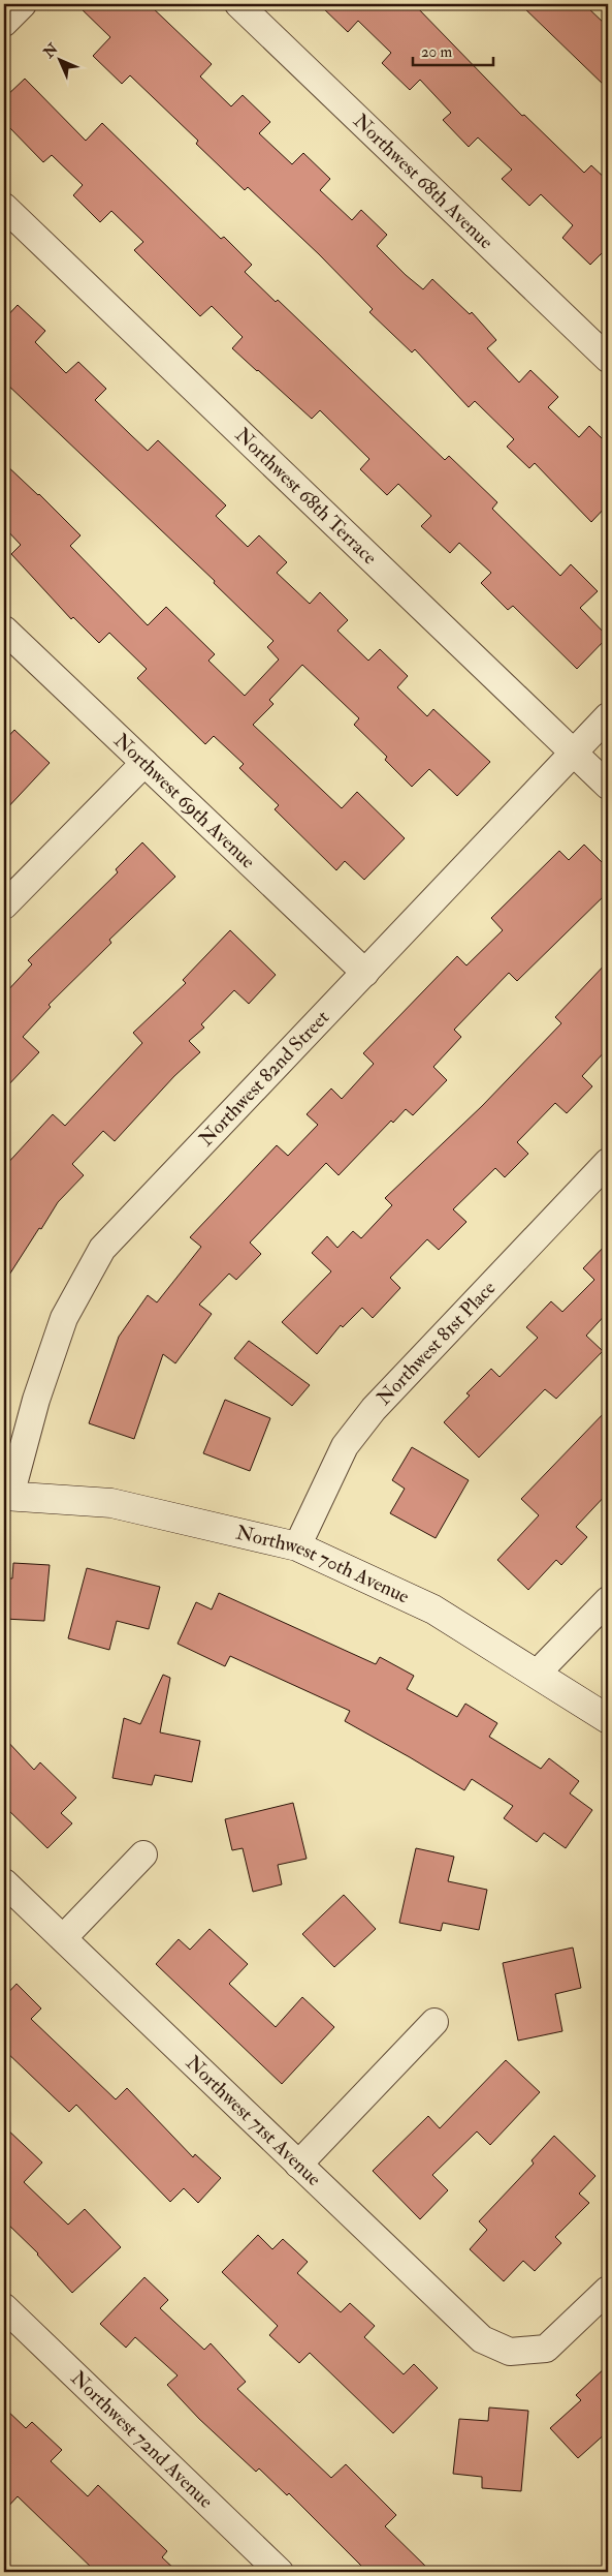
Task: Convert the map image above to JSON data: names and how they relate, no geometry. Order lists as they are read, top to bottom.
{
  "streets": {
    "street": [
      "Northwest 68th Avenue",
      "Northwest 68th Terrace",
      "Northwest 69th Avenue",
      "Northwest 82nd Street",
      "Northwest 81st Place",
      "Northwest 70th Avenue",
      "Northwest 71st Avenue",
      "Northwest 72nd Avenue"
    ]
  },
  "crossings": [
    ["Northwest 68th Terrace", "Northwest 82nd Street"],
    ["Northwest 69th Avenue", "Northwest 82nd Street"],
    ["Northwest 82nd Street", "Northwest 70th Avenue"],
    ["Northwest 81st Place", "Northwest 70th Avenue"]
  ],
  "scale_bar": "20 m",
  "north": "top left"
}
